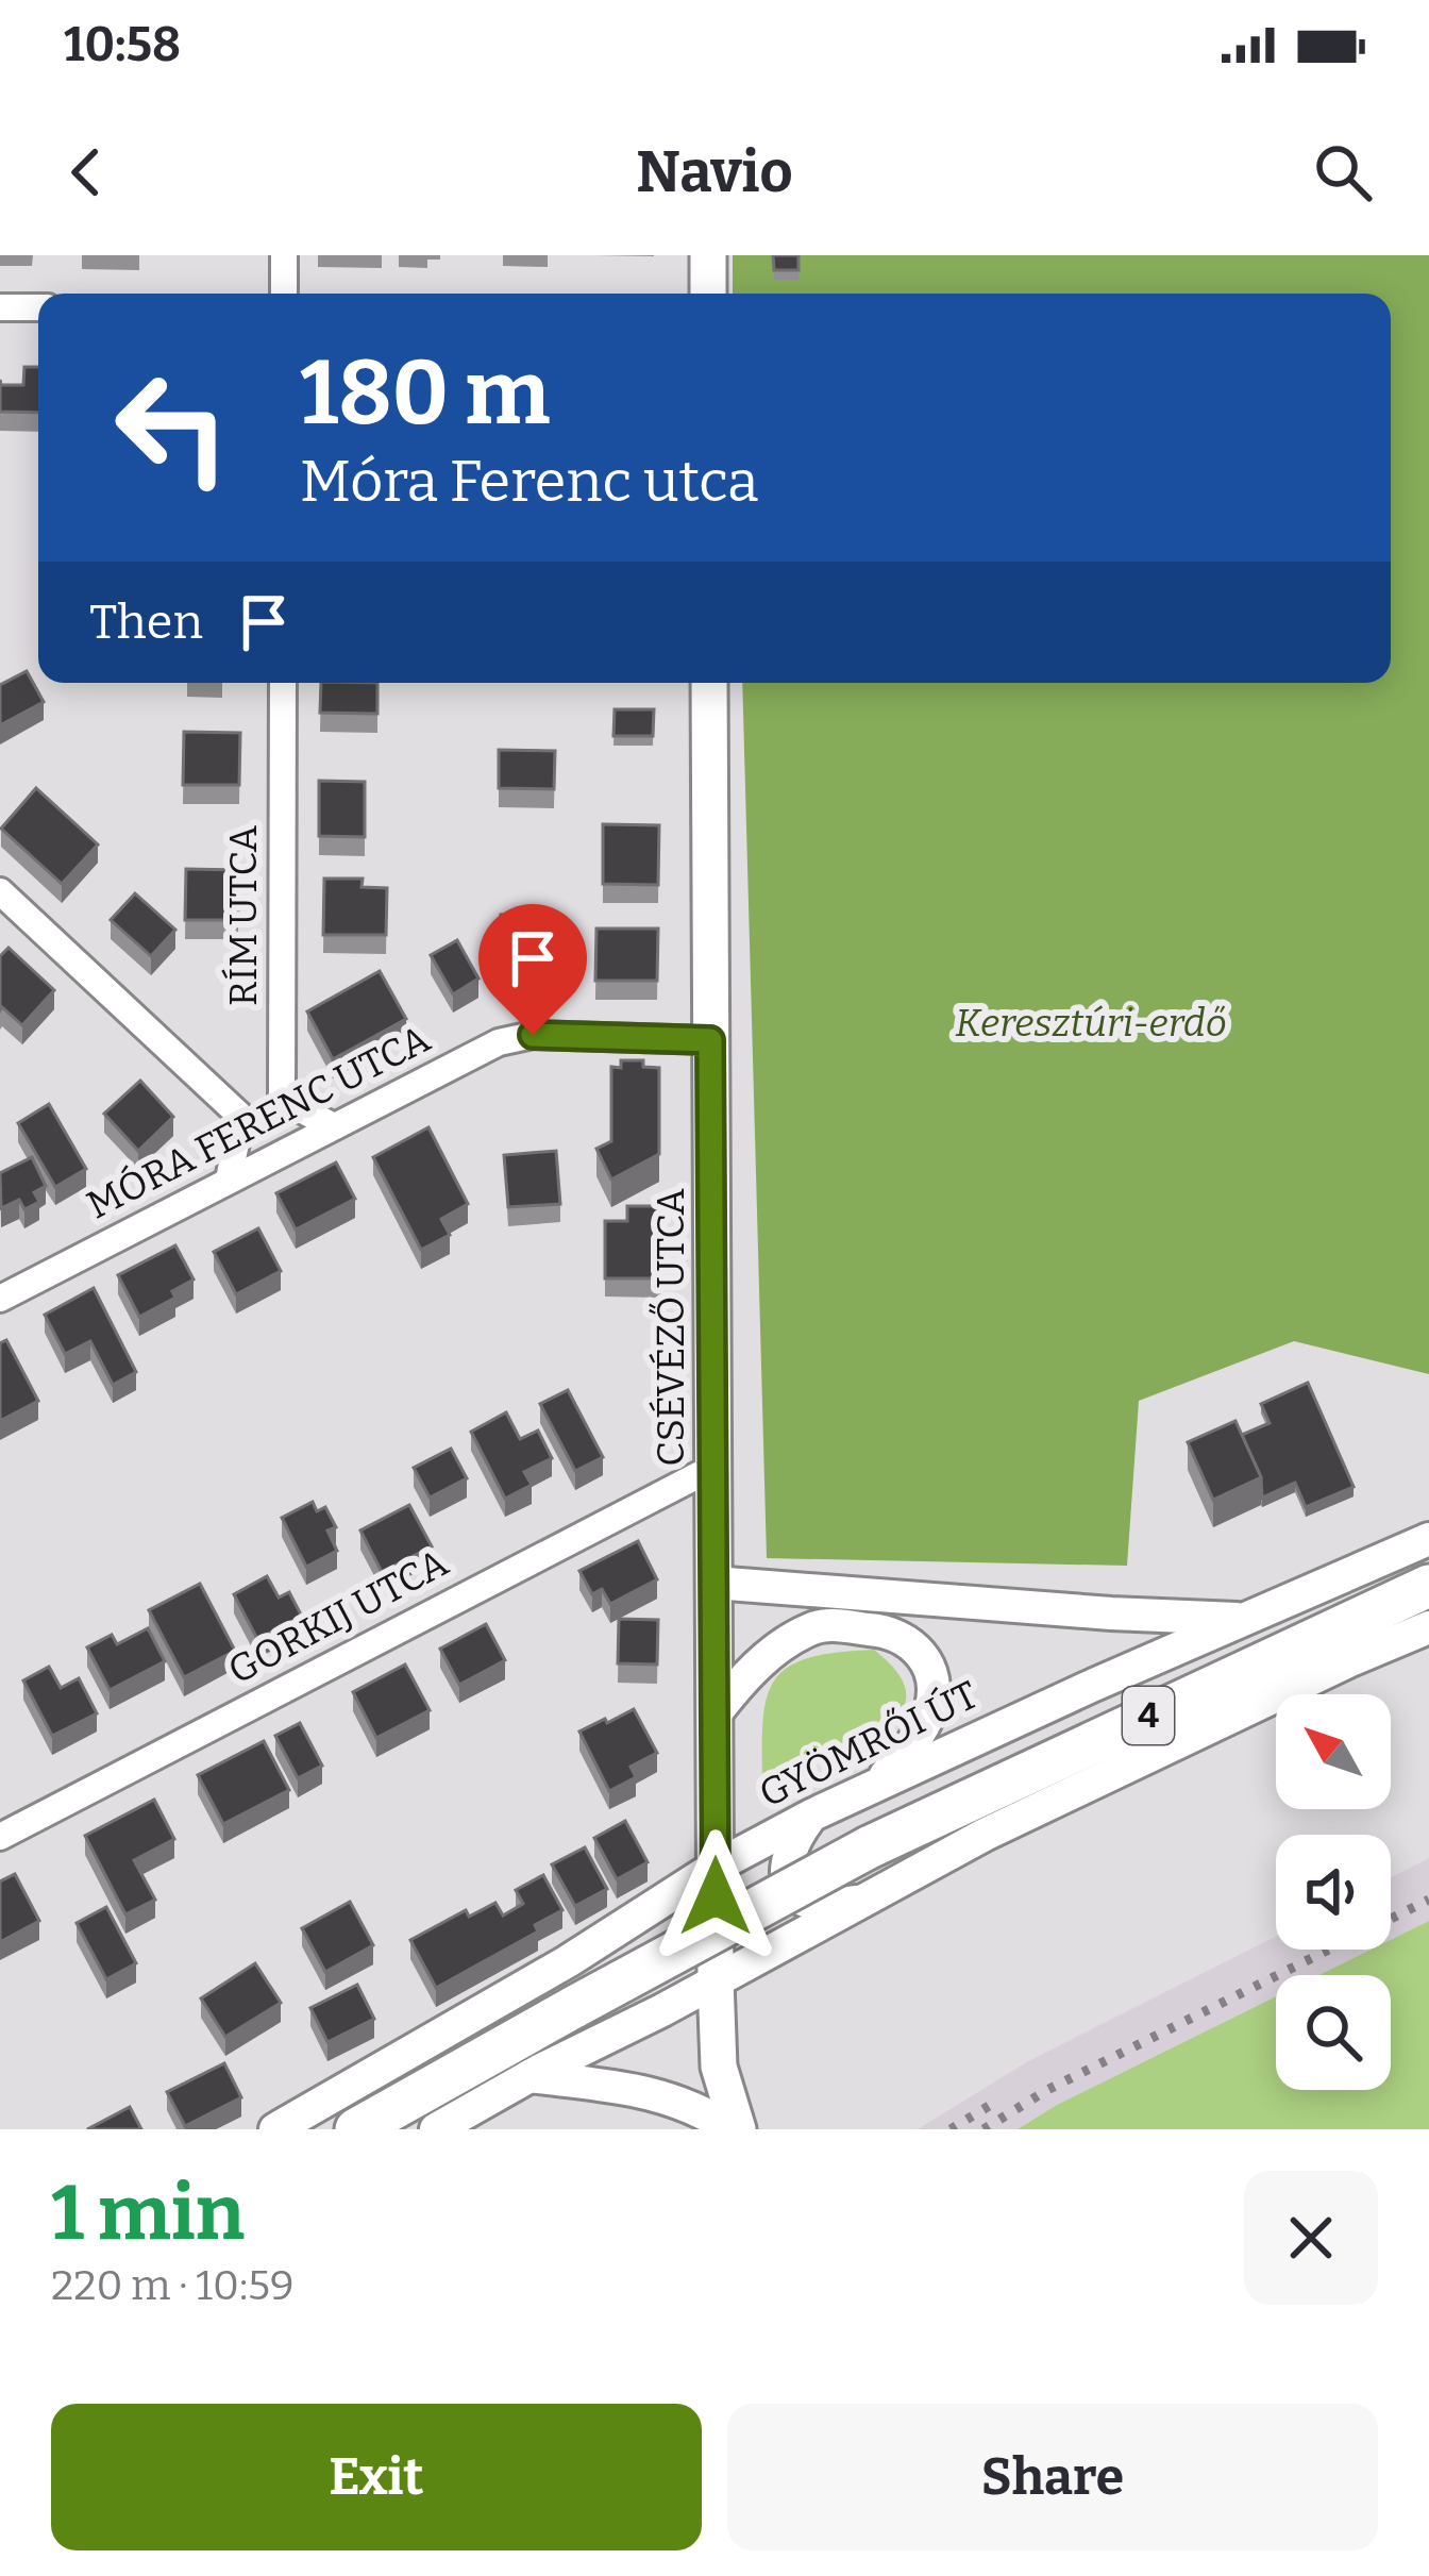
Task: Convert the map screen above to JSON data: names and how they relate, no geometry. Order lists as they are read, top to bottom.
{
  "streets": {
    "main road": ["CSÉVÉZŐ UTCA", "4"],
    "street": [
      "RÍM UTCA",
      "MÓRA FERENC UTCA",
      "GORKIJ UTCA",
      "GYÖMRŐI ÚT"
    ]
  },
  "crossings": [
    ["RÍM UTCA", "MÓRA FERENC UTCA"],
    ["MÓRA FERENC UTCA", "CSÉVÉZŐ UTCA"],
    ["CSÉVÉZŐ UTCA", "GORKIJ UTCA"],
    ["CSÉVÉZŐ UTCA", "GYÖMRŐI ÚT"]
  ],
  "parks": ["Keresztúri-erdő"],
  "north": "top left",
  "page": {
    "status": "10:58",
    "header": "Navio",
    "turn": ["180 m", "Móra Ferenc utca"],
    "then": "Then",
    "heading": ["1 min", "220 m · 10:59"],
    "buttons": ["Exit", "Share"]
  }
}
